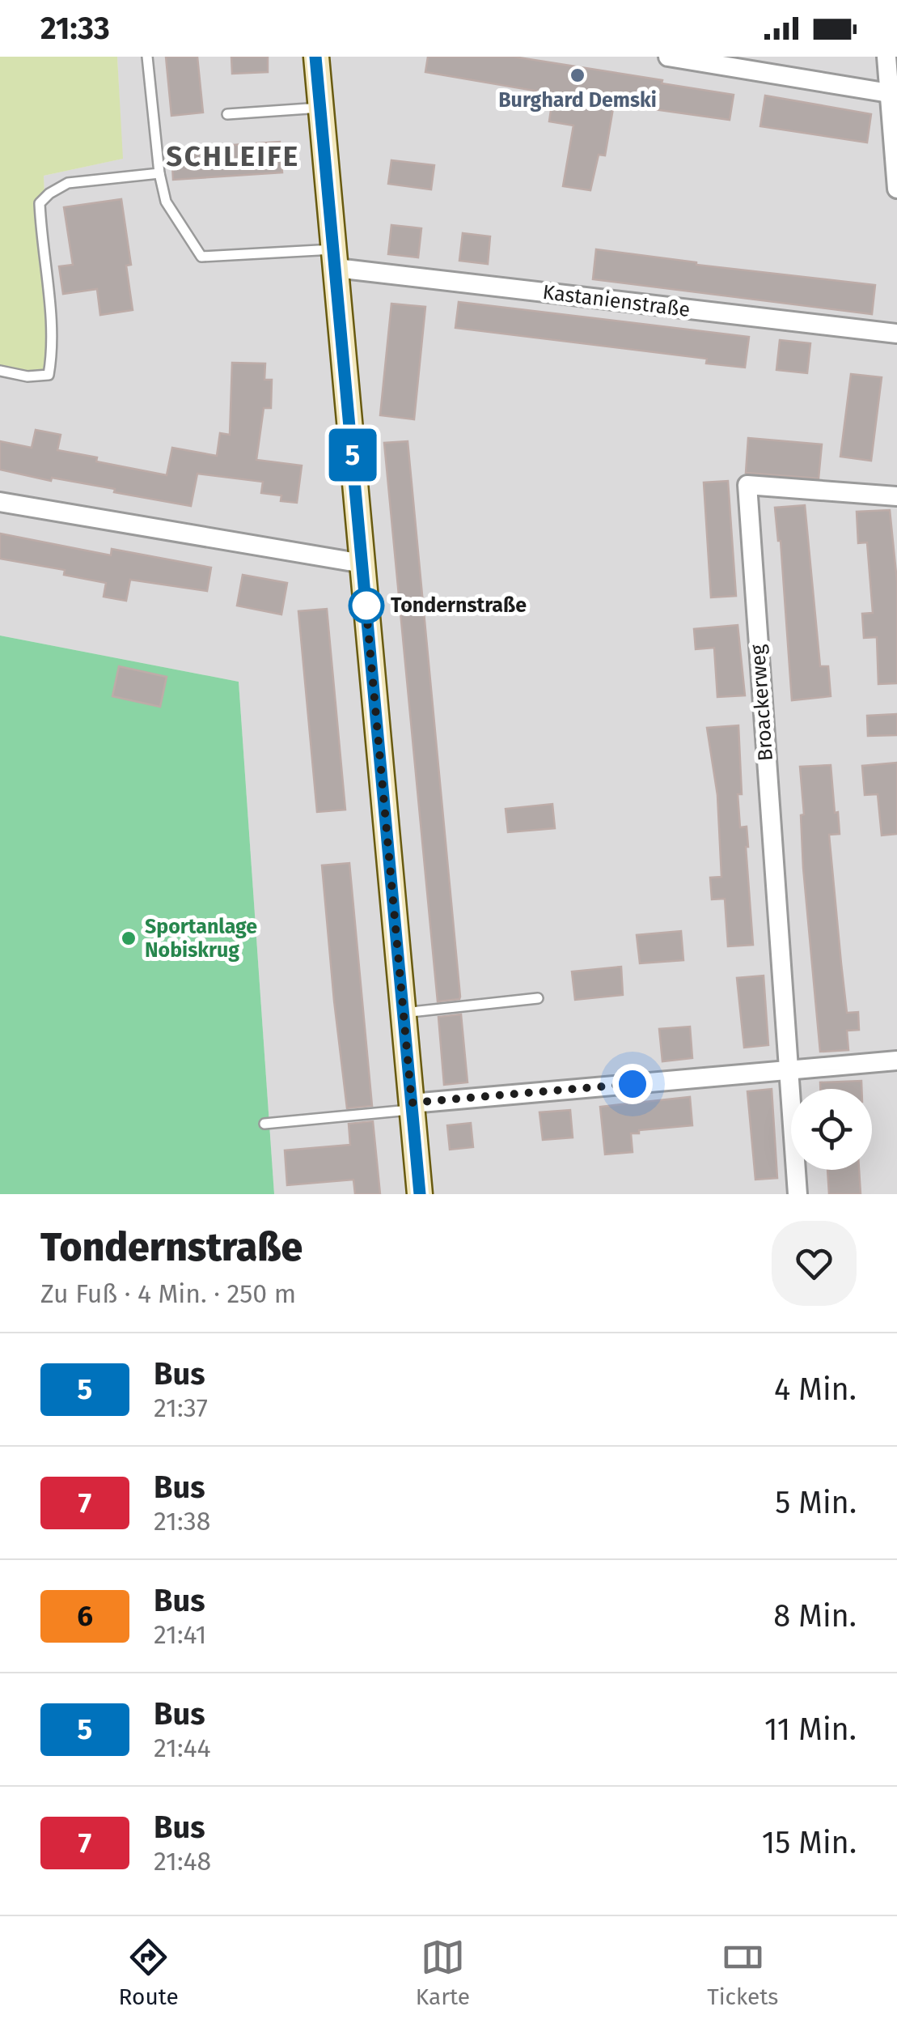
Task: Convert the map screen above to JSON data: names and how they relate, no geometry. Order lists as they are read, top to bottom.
{
  "streets": {
    "street": ["Kastanienstraße", "Broackerweg"]
  },
  "districts": ["SCHLEIFE"],
  "places": ["Burghard Demski", "Tondernstraße", "Sportanlage Nobiskrug"],
  "lines": ["bus line 5"],
  "page": {
    "status": "21:33",
    "on_map": "5",
    "heading": ["Tondernstraße", "Zu Fuß · 4 Min. · 250 m"],
    "list": [
      {
        "mark": "5",
        "name": "Bus",
        "note": "21:37",
        "value": "4 Min."
      },
      {
        "mark": "7",
        "name": "Bus",
        "note": "21:38",
        "value": "5 Min."
      },
      {
        "mark": "6",
        "name": "Bus",
        "note": "21:41",
        "value": "8 Min."
      },
      {
        "mark": "5",
        "name": "Bus",
        "note": "21:44",
        "value": "11 Min."
      },
      {
        "mark": "7",
        "name": "Bus",
        "note": "21:48",
        "value": "15 Min."
      }
    ],
    "tabs": ["Route", "Karte", "Tickets"]
  }
}
